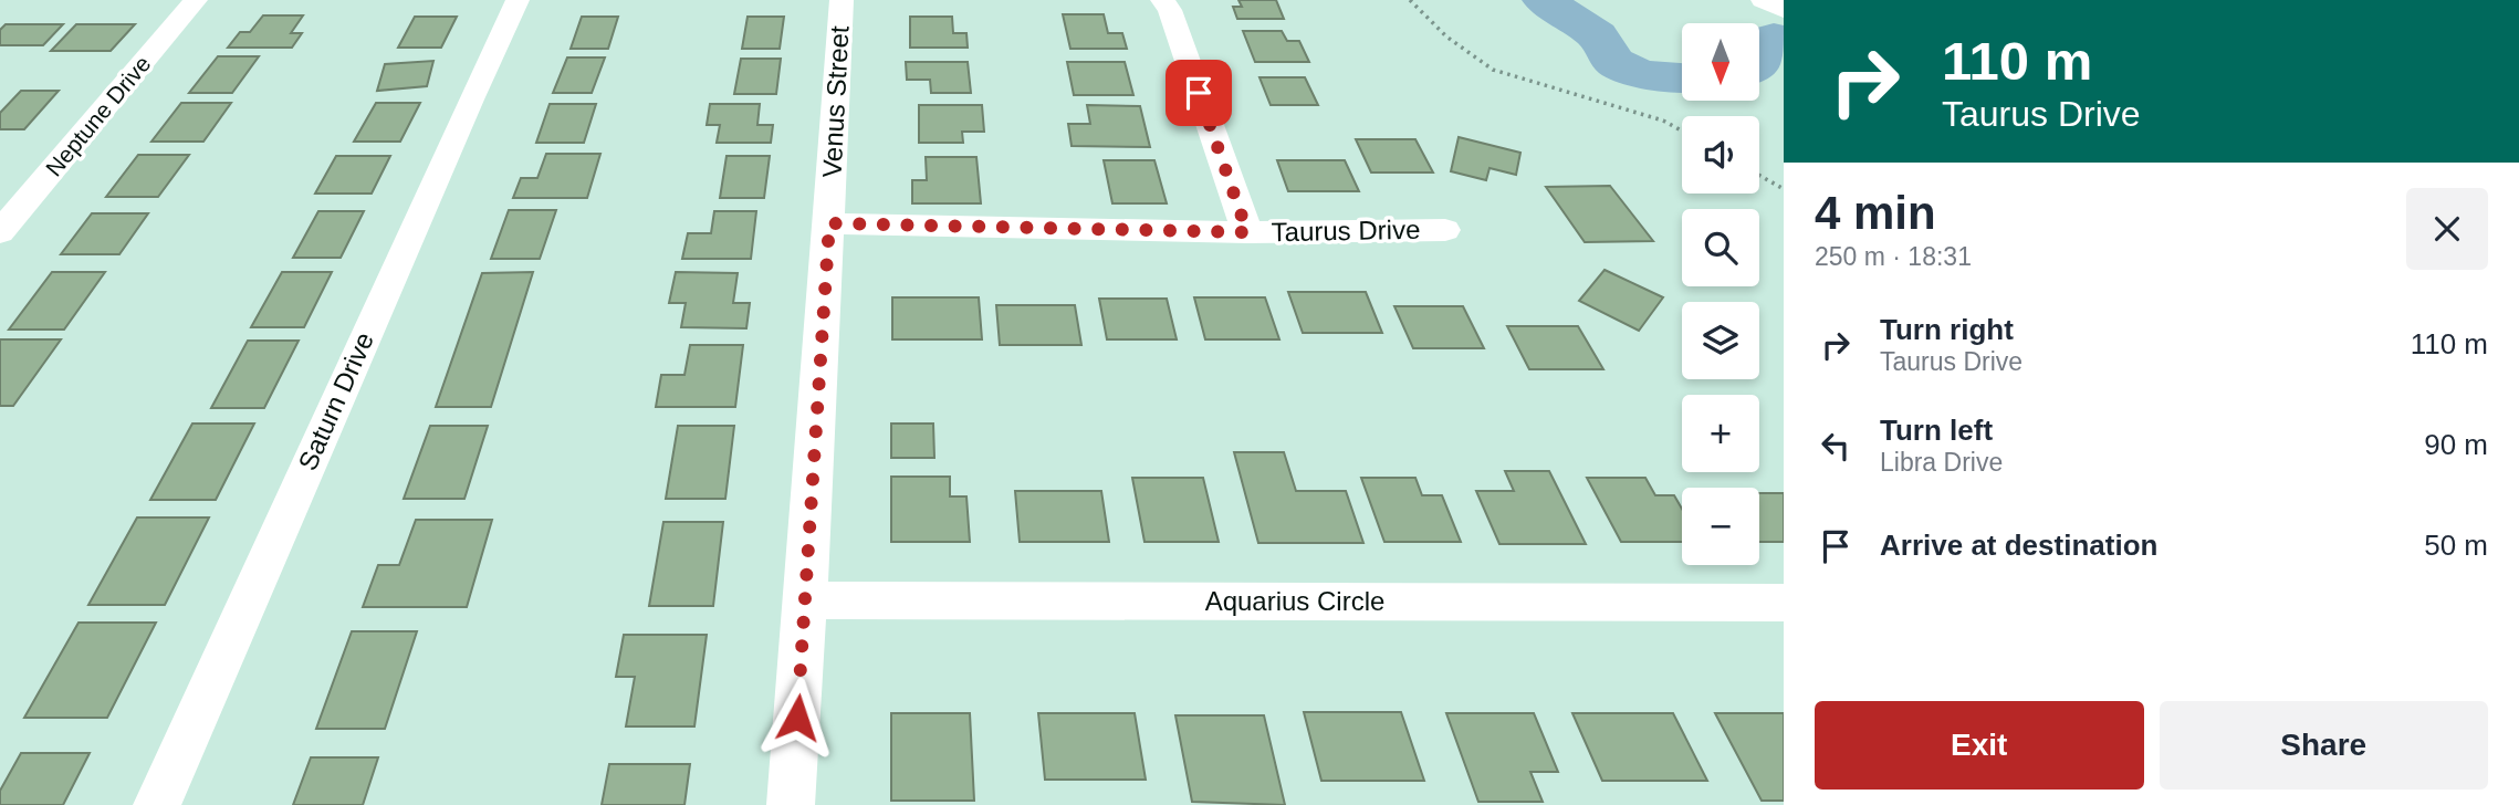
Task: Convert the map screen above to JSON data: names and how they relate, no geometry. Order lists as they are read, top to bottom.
{
  "streets": {
    "street": [
      "Venus Street",
      "Neptune Drive",
      "Taurus Drive",
      "Saturn Drive",
      "Aquarius Circle"
    ]
  },
  "crossings": [
    ["Venus Street", "Taurus Drive"],
    ["Venus Street", "Aquarius Circle"]
  ],
  "north": "bottom",
  "page": {
    "turn": ["110 m", "Taurus Drive"],
    "map_buttons": ["+", "−"],
    "heading": ["4 min", "250 m · 18:31"],
    "list": [
      {
        "name": "Turn right",
        "note": "Taurus Drive",
        "value": "110 m"
      },
      {
        "name": "Turn left",
        "note": "Libra Drive",
        "value": "90 m"
      },
      {
        "name": "Arrive at destination",
        "value": "50 m"
      }
    ],
    "buttons": ["Exit", "Share"]
  }
}
